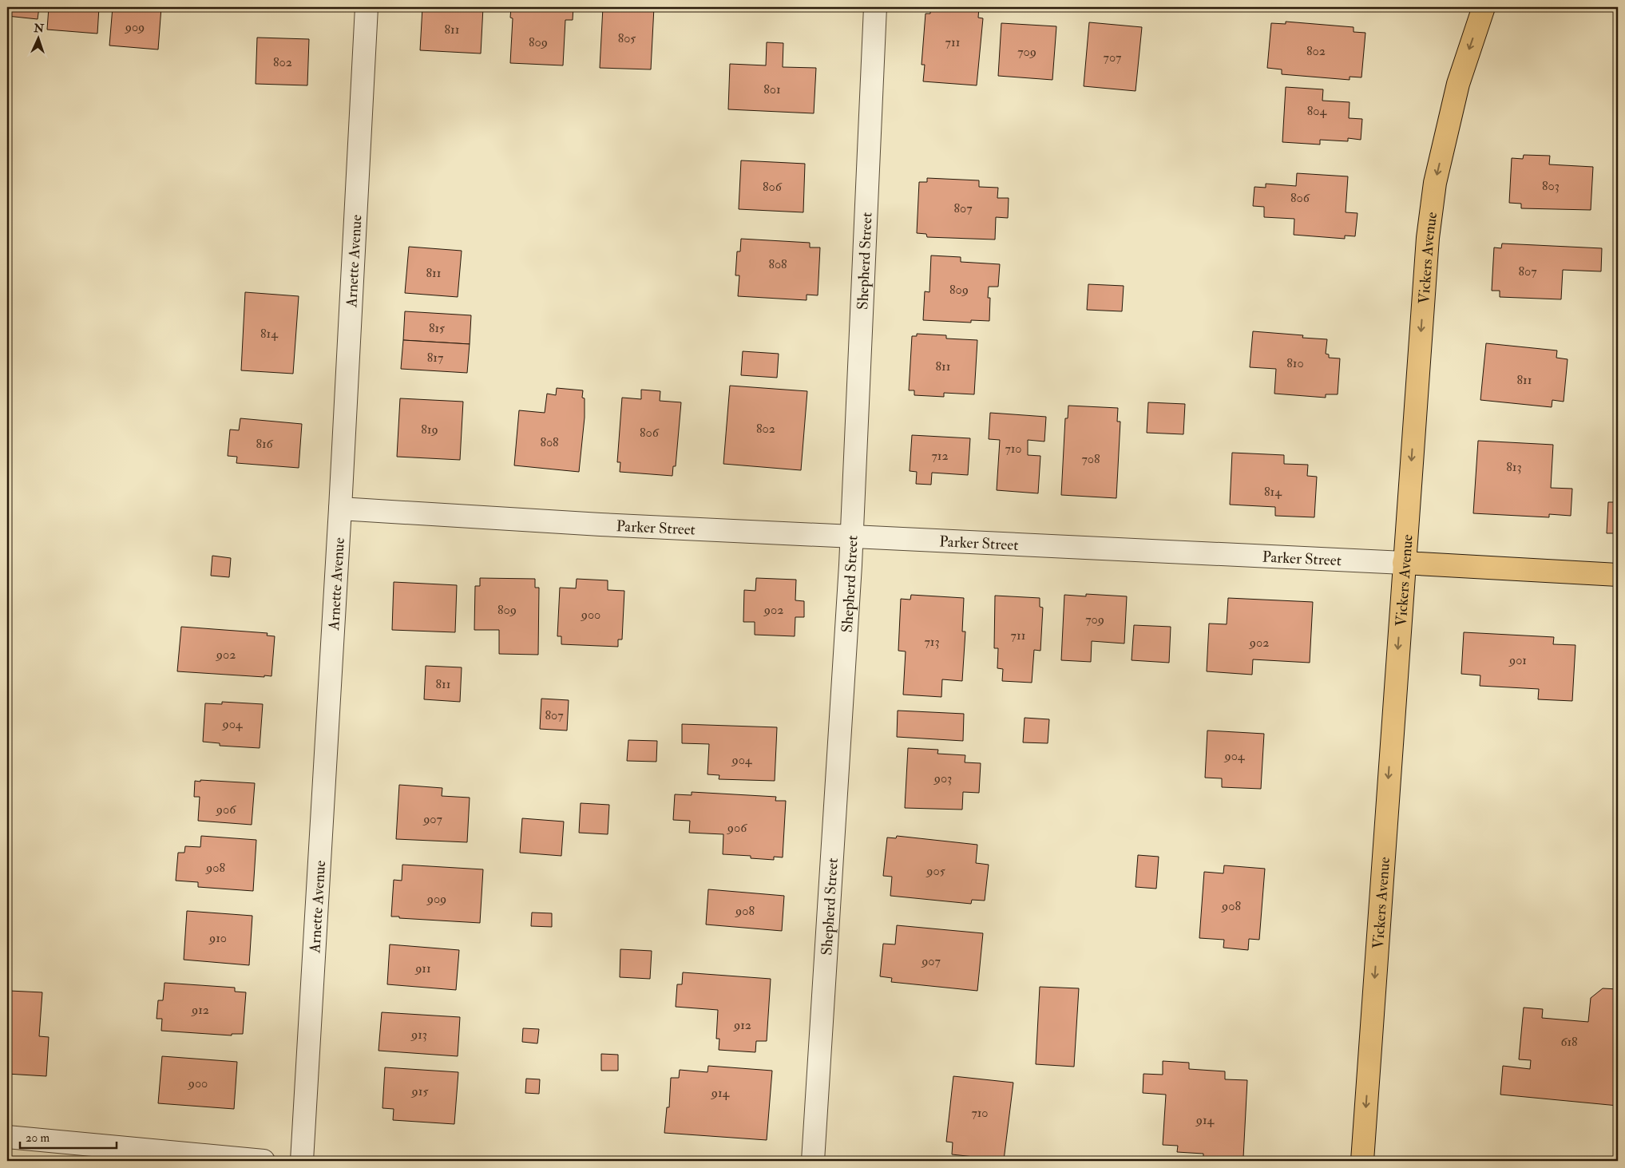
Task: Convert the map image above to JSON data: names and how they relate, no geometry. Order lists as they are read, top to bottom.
{
  "streets": {
    "main road": ["Vickers Avenue", "Parker Street"],
    "street": ["Arnette Avenue", "Shepherd Street"]
  },
  "crossings": [
    ["Vickers Avenue", "Parker Street"],
    ["Arnette Avenue", "Parker Street"],
    ["Shepherd Street", "Parker Street"]
  ],
  "one_way": ["Vickers Avenue"],
  "house_numbers": [
    "909",
    "811",
    "805",
    "809",
    "711",
    "802",
    "709",
    "707",
    "802",
    "801",
    "804",
    "803",
    "806",
    "806",
    "807",
    "808",
    "807",
    "811",
    "809",
    "815",
    "814",
    "817",
    "810",
    "811",
    "811",
    "802",
    "819",
    "806",
    "808",
    "816",
    "710",
    "712",
    "708",
    "813",
    "814",
    "809",
    "902",
    "900",
    "709",
    "711",
    "713",
    "902",
    "902",
    "901",
    "811",
    "807",
    "904",
    "904",
    "904",
    "903",
    "906",
    "907",
    "906",
    "908",
    "905",
    "909",
    "908",
    "908",
    "910",
    "907",
    "911",
    "912",
    "912",
    "913",
    "618",
    "900",
    "915",
    "914",
    "710",
    "914"
  ],
  "scale_bar": "20 m",
  "north": "top"
}
